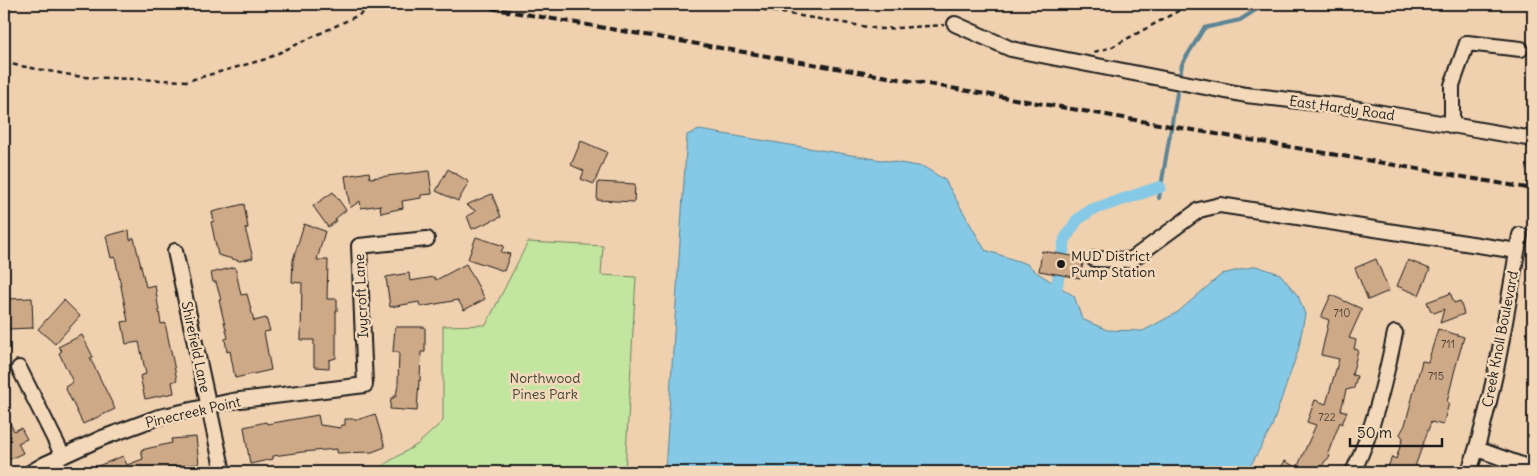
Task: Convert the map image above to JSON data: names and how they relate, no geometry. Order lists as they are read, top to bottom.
{
  "streets": {
    "street": [
      "East Hardy Road",
      "Ivycroft Lane",
      "Creek Knoll Boulevard",
      "Shirefield Lane",
      "Pinecreek Point"
    ]
  },
  "crossings": [
    ["Ivycroft Lane", "Pinecreek Point"],
    ["Shirefield Lane", "Pinecreek Point"]
  ],
  "parks": ["Northwood Pines Park"],
  "places": ["MUD District Pump Station"],
  "house_numbers": [
    "710",
    "711",
    "715",
    "722"
  ],
  "scale_bar": "50 m"
}
